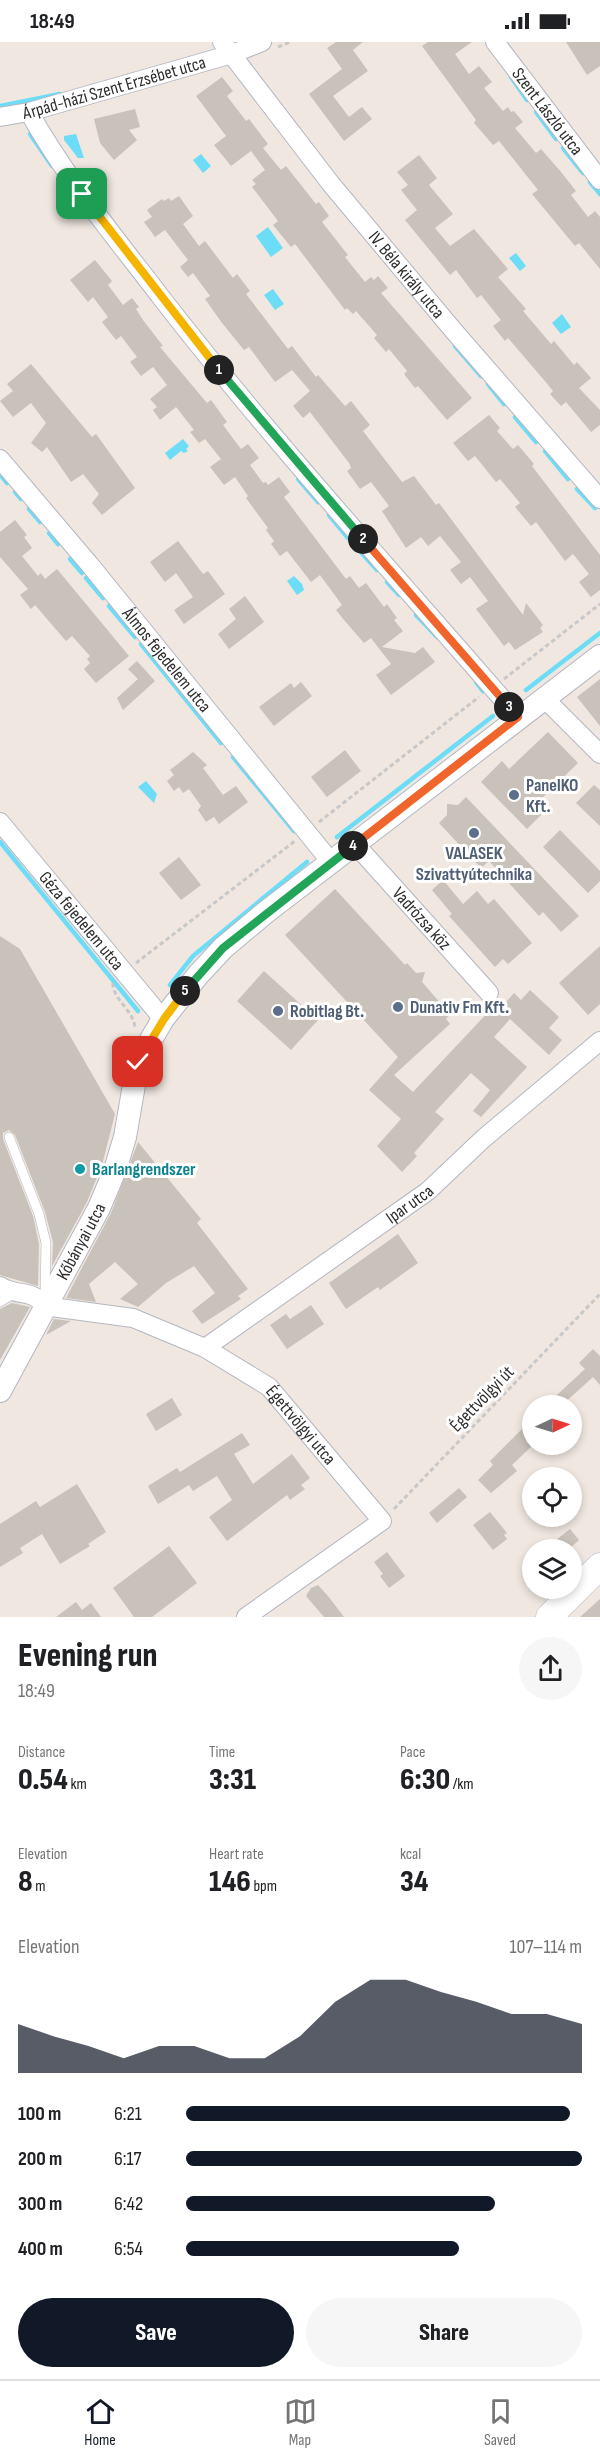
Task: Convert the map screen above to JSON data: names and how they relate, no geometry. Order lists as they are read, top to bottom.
{
  "streets": {
    "street": [
      "Árpád-házi Szent Erzsébet utca",
      "Szent László utca",
      "IV. Béla király utca",
      "Álmos fejedelem utca",
      "Vadrózsa köz",
      "Géza fejedelem utca",
      "Ipar utca",
      "Kőbányai utca",
      "Égettvölgyi utca"
    ],
    "path": ["Égettvölgyi út"]
  },
  "crossings": [
    ["Árpád-házi Szent Erzsébet utca", "IV. Béla király utca"],
    ["Álmos fejedelem utca", "Kőbányai utca"],
    ["Vadrózsa köz", "Kőbányai utca"],
    ["Géza fejedelem utca", "Kőbányai utca"],
    ["Ipar utca", "Égettvölgyi utca"],
    ["Kőbányai utca", "Égettvölgyi utca"],
    ["Égettvölgyi út", "Égettvölgyi utca"]
  ],
  "places": [
    "PanelKO Kft.",
    "VALASEK Szivattyútechnika",
    "Dunativ Fm Kft.",
    "Robitlag Bt.",
    "Barlangrendszer"
  ],
  "north": "right",
  "page": {
    "status": "18:49",
    "pins": [
      "1",
      "2",
      "3",
      "4",
      "5"
    ],
    "heading": ["Evening run", "18:49"],
    "stats": [
      ["Distance", "0.54 km"],
      ["Time", "3:31"],
      ["Pace", "6:30 /km"],
      ["Elevation", "8 m"],
      ["Heart rate", "146 bpm"],
      ["kcal", "34"]
    ],
    "chart": ["Elevation", "107–114 m"],
    "list": [
      {
        "name": "100 m",
        "note": "6:21"
      },
      {
        "name": "200 m",
        "note": "6:17"
      },
      {
        "name": "300 m",
        "note": "6:42"
      },
      {
        "name": "400 m",
        "note": "6:54"
      }
    ],
    "buttons": ["Save", "Share"],
    "tabs": ["Home", "Map", "Saved"]
  }
}
